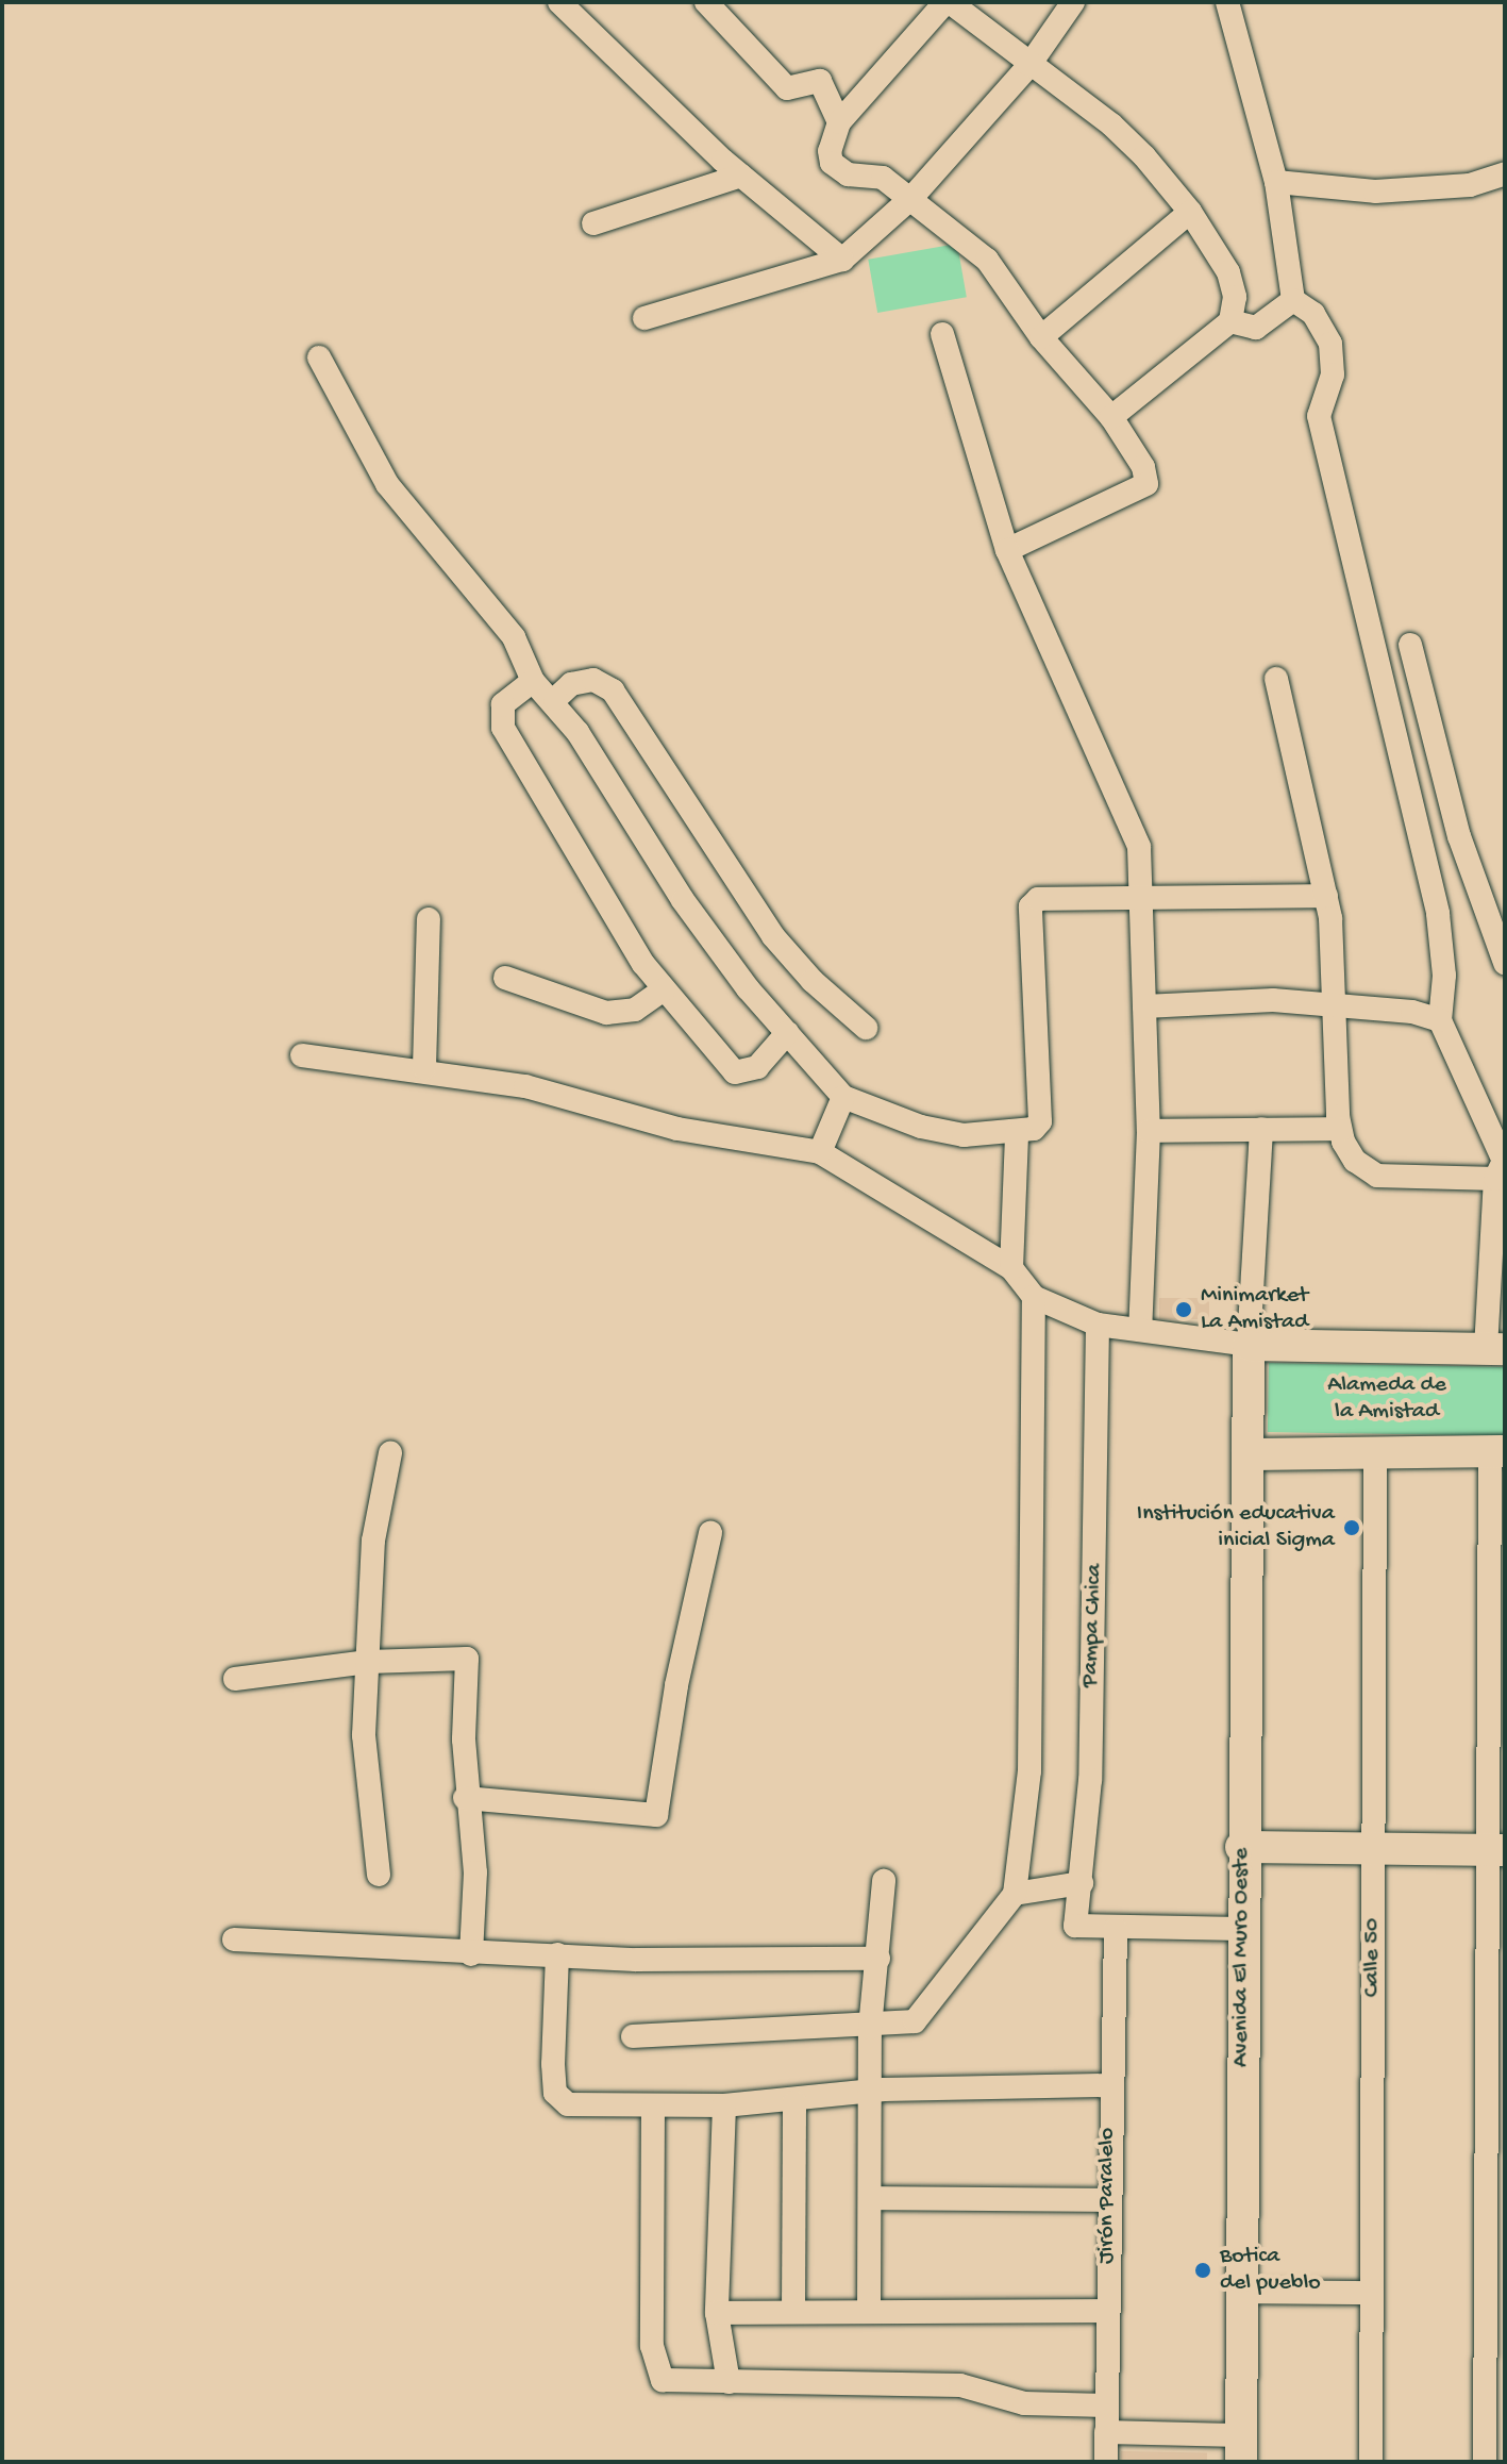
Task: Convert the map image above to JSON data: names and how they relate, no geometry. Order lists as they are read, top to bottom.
{
  "streets": {
    "street": [
      "Pampa Chica",
      "Avenida El Muro Oeste",
      "Calle 50",
      "Jirón Paralelo"
    ]
  },
  "crossings": [
    ["Pampa Chica", "Jirón Paralelo"]
  ],
  "parks": ["Alameda de la Amistad"],
  "places": ["Minimarket La Amistad", "Institución educativa inicial Sigma", "Botica del pueblo"]
}
